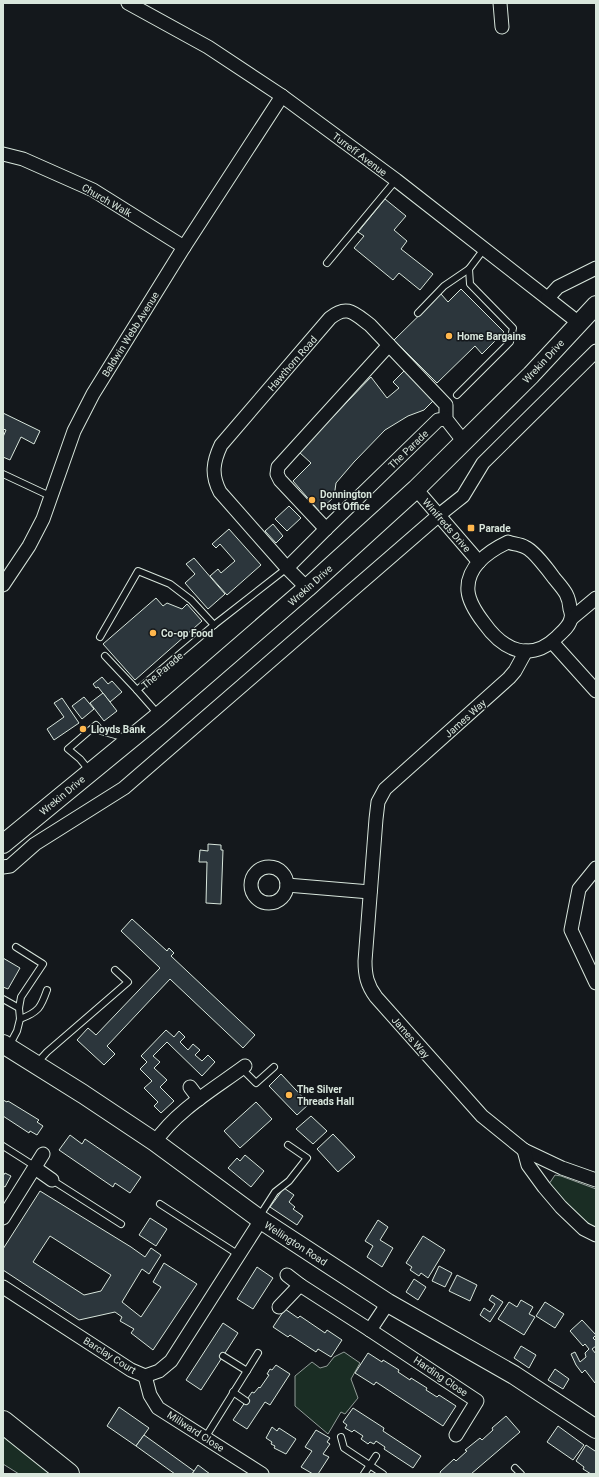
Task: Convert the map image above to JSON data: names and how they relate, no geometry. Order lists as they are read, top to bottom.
{
  "streets": {
    "street": [
      "Turreff Avenue",
      "Church Walk",
      "Baldwin Webb Avenue",
      "Wrekin Drive",
      "Hawthorn Road",
      "The Parade",
      "Winifreds Drive",
      "James Way",
      "Wellington Road",
      "Barclay Court",
      "Harding Close",
      "Millward Close"
    ]
  },
  "crossings": [
    ["Turreff Avenue", "Baldwin Webb Avenue"],
    ["Turreff Avenue", "Wrekin Drive"],
    ["Church Walk", "Baldwin Webb Avenue"],
    ["Wrekin Drive", "Hawthorn Road"],
    ["Wrekin Drive", "The Parade"],
    ["Wrekin Drive", "Winifreds Drive"],
    ["Hawthorn Road", "The Parade"],
    ["Winifreds Drive", "James Way"],
    ["Wellington Road", "Barclay Court"],
    ["Barclay Court", "Millward Close"]
  ],
  "places": {
    "other": [
      "Home Bargains",
      "Donnington Post Office",
      "Co-op Food",
      "Lloyds Bank",
      "The Silver Threads Hall"
    ],
    "transit": ["Parade"]
  }
}
